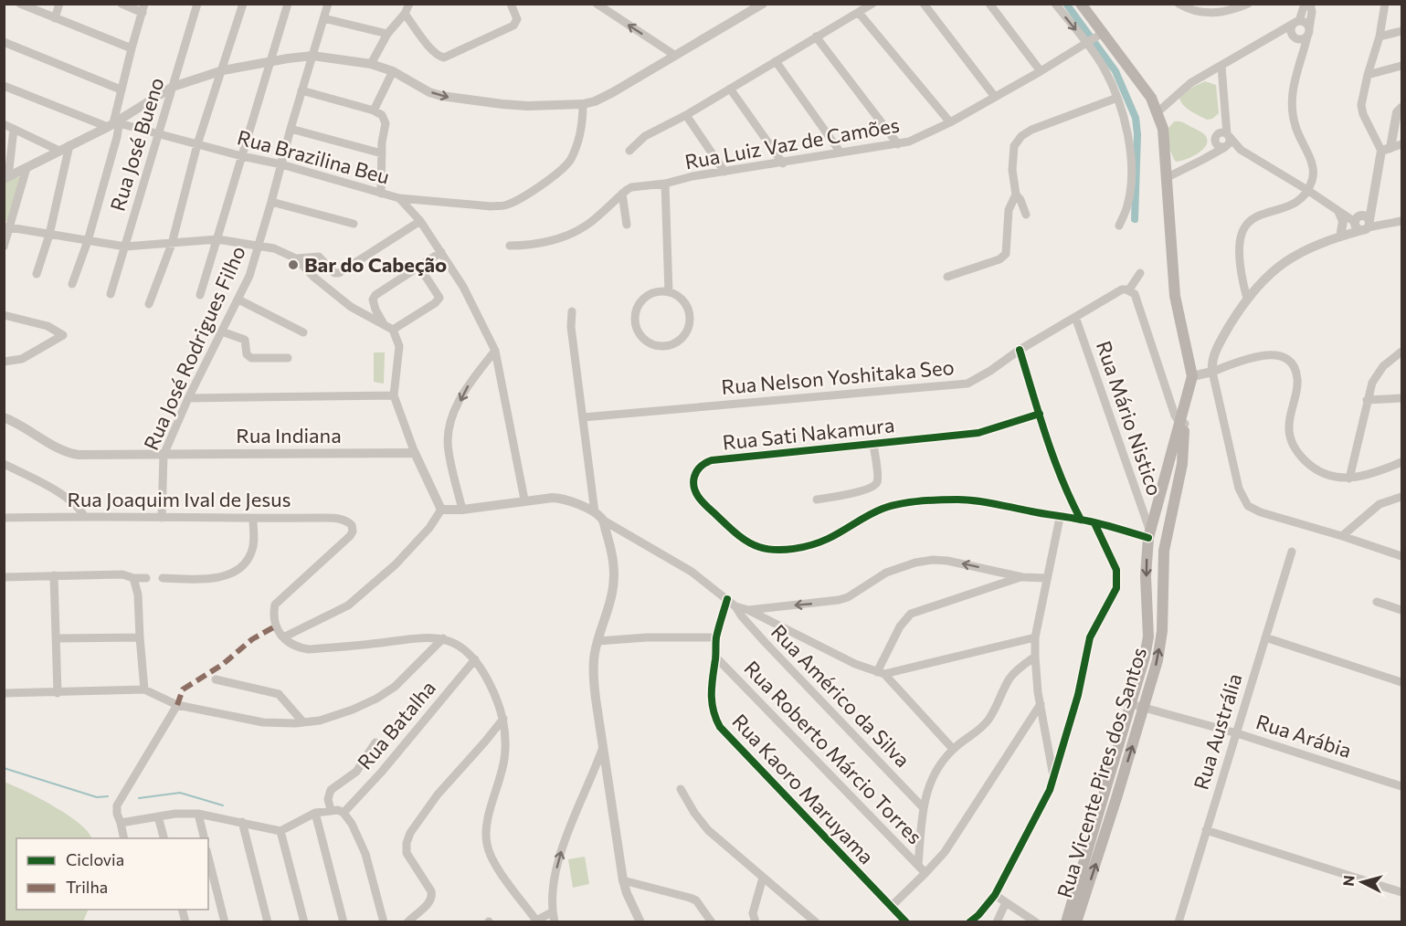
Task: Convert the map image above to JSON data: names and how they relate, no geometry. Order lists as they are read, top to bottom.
{
  "streets": {
    "main road": ["Rua Vicente Pires dos Santos"],
    "street": [
      "Rua Luiz Vaz de Camões",
      "Rua José Bueno",
      "Rua Brazilina Beu",
      "Rua José Rodrigues Filho",
      "Rua Nelson Yoshitaka Seo",
      "Rua Mário Nistico",
      "Rua Sati Nakamura",
      "Rua Indiana",
      "Rua Joaquim Ival de Jesus",
      "Rua Américo da Silva",
      "Rua Batalha",
      "Rua Austrália",
      "Rua Arábia",
      "Rua Roberto Márcio Torres",
      "Rua Kaoro Maruyama"
    ]
  },
  "crossings": [
    ["Rua José Bueno", "Rua Brazilina Beu"],
    ["Rua Brazilina Beu", "Rua José Rodrigues Filho"],
    ["Rua José Rodrigues Filho", "Rua Indiana"],
    ["Rua José Rodrigues Filho", "Rua Joaquim Ival de Jesus"],
    ["Rua Nelson Yoshitaka Seo", "Rua Mário Nistico"],
    ["Rua Mário Nistico", "Rua Sati Nakamura"],
    ["Rua Américo da Silva", "Rua Kaoro Maruyama"],
    ["Rua Austrália", "Rua Arábia"],
    ["Rua Arábia", "Rua Vicente Pires dos Santos"],
    ["Rua Roberto Márcio Torres", "Rua Kaoro Maruyama"]
  ],
  "places": ["Bar do Cabeção"],
  "legend": ["Ciclovia", "Trilha"],
  "north": "left"
}
